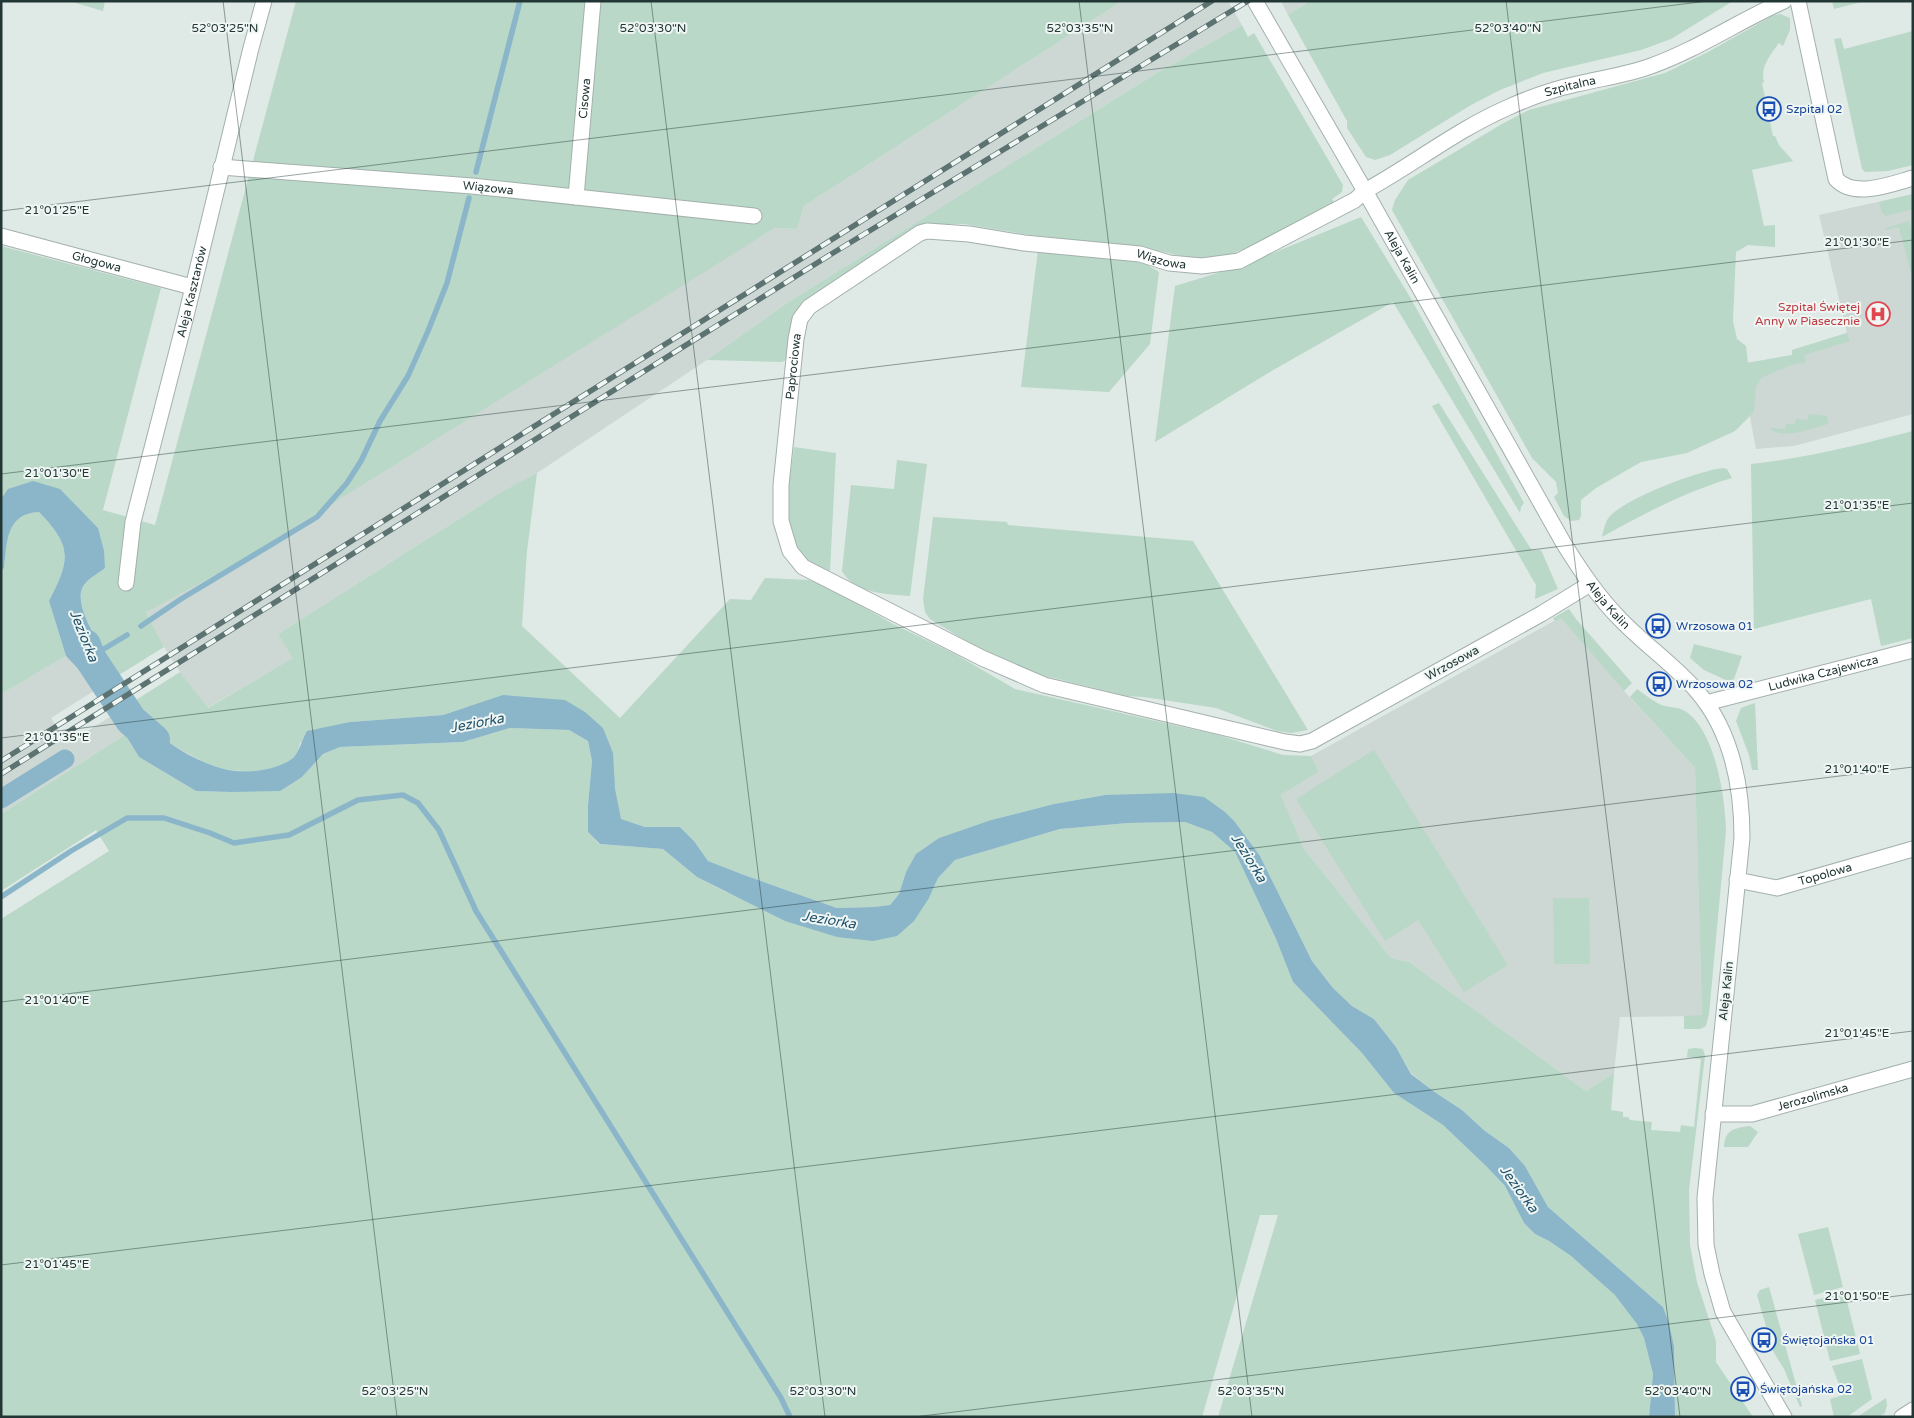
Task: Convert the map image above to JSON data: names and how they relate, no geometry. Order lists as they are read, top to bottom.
{
  "streets": {
    "street": [
      "Szpitalna",
      "Cisowa",
      "Wiązowa",
      "Aleja Kalin",
      "Głogowa",
      "Aleja Kasztanów",
      "Paprociowa",
      "Wrzosowa",
      "Ludwika Czajewicza",
      "Topolowa",
      "Jerozolimska"
    ]
  },
  "crossings": [
    ["Szpitalna", "Wiązowa"],
    ["Szpitalna", "Aleja Kalin"],
    ["Cisowa", "Wiązowa"],
    ["Wiązowa", "Aleja Kalin"],
    ["Wiązowa", "Aleja Kasztanów"],
    ["Wiązowa", "Paprociowa"],
    ["Aleja Kalin", "Wrzosowa"],
    ["Aleja Kalin", "Ludwika Czajewicza"],
    ["Aleja Kalin", "Topolowa"],
    ["Aleja Kalin", "Jerozolimska"],
    ["Głogowa", "Aleja Kasztanów"],
    ["Paprociowa", "Wrzosowa"]
  ],
  "water": ["Jeziorka"],
  "places": {
    "bus stop": [
      "Szpital 02",
      "Wrzosowa 01",
      "Wrzosowa 02",
      "Świętojańska 01",
      "Świętojańska 02"
    ],
    "hospital": ["Szpital Świętej Anny w Piasecznie"]
  },
  "coordinates": [
    "52°03'25\"N",
    "52°03'30\"N",
    "52°03'35\"N",
    "52°03'40\"N",
    "21°01'25\"E",
    "21°01'30\"E",
    "21°01'35\"E",
    "21°01'40\"E",
    "21°01'45\"E",
    "21°01'50\"E"
  ]
}
